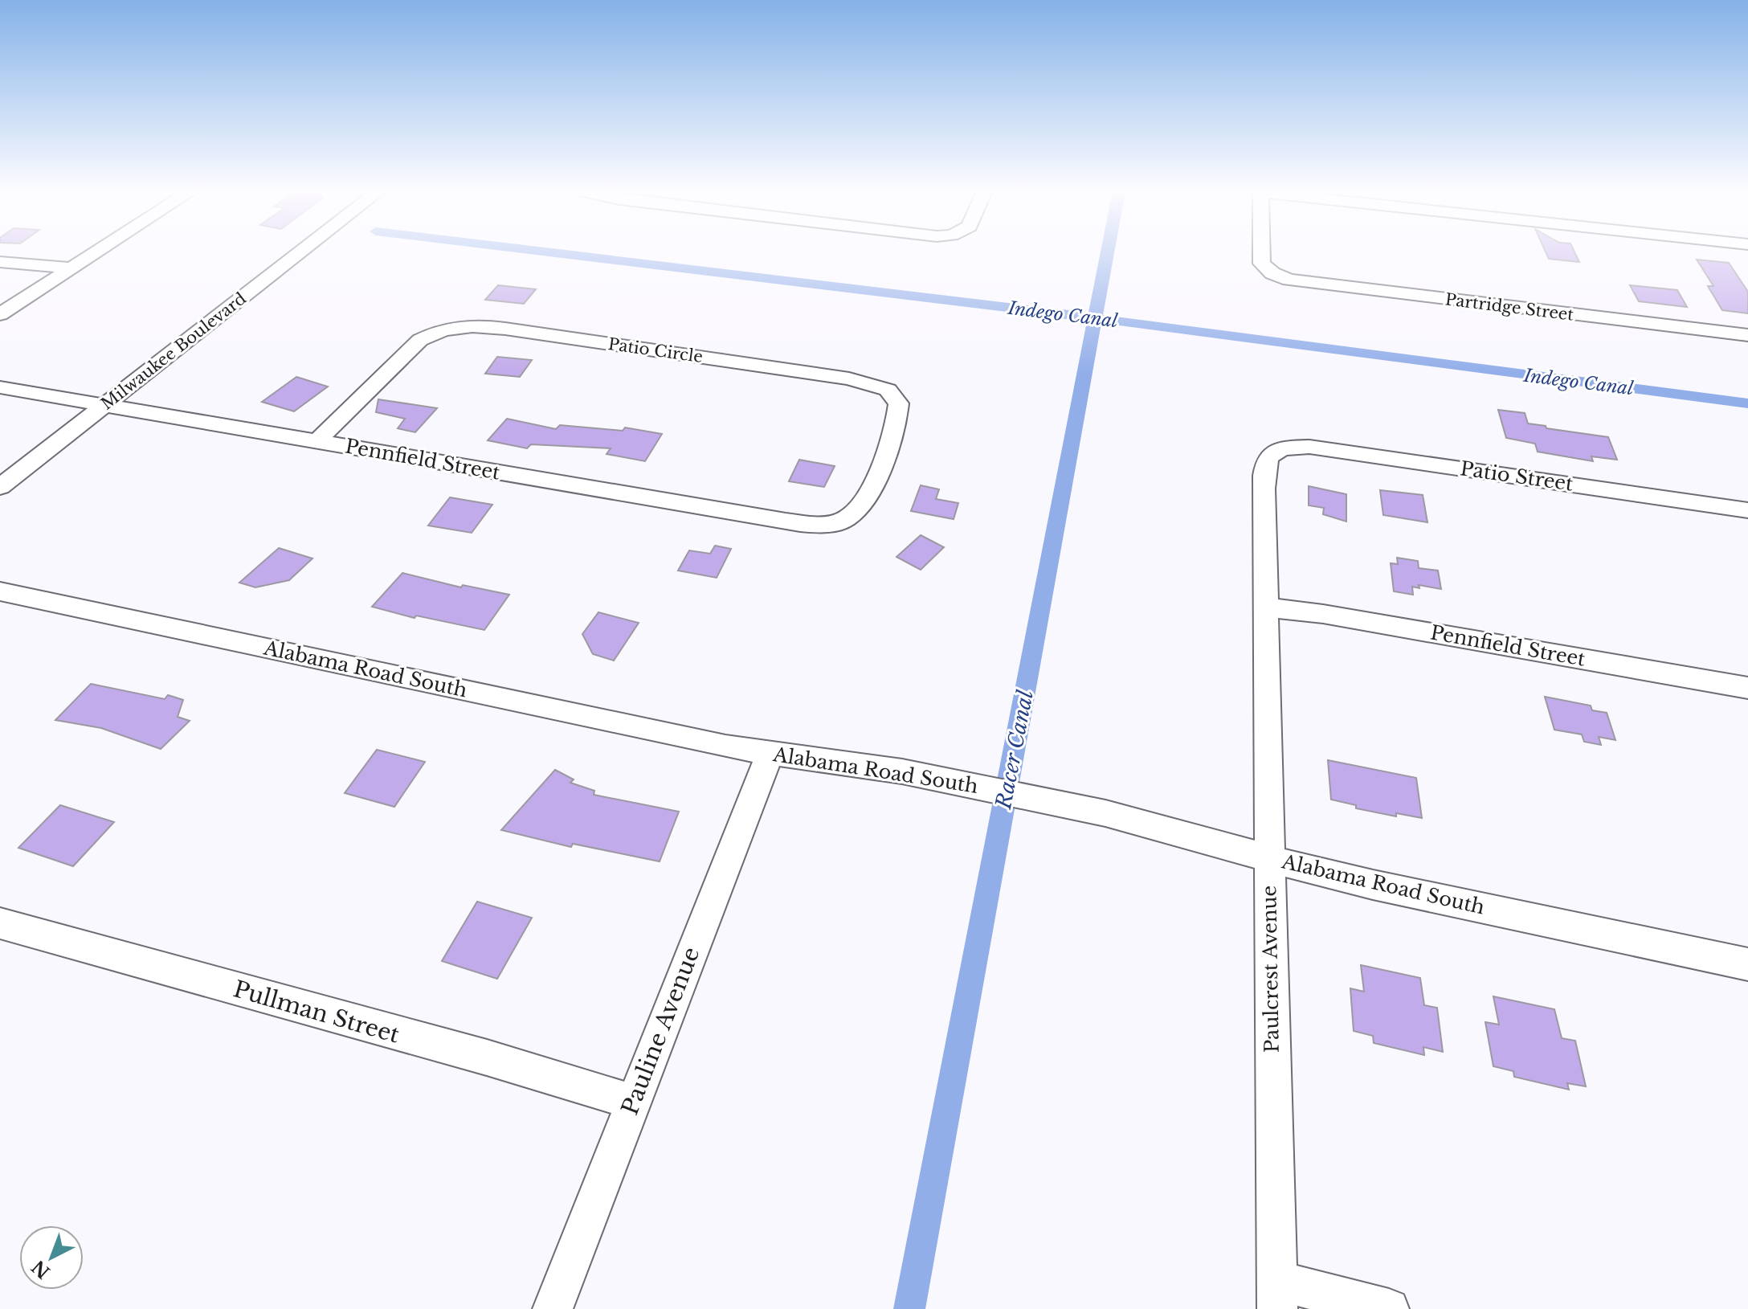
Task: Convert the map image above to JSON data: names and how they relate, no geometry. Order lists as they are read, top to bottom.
{
  "streets": {
    "street": [
      "Partridge Street",
      "Patio Circle",
      "Milwaukee Boulevard",
      "Pennfield Street",
      "Patio Street",
      "Alabama Road South",
      "Paulcrest Avenue",
      "Pullman Street",
      "Pauline Avenue"
    ]
  },
  "crossings": [
    ["Patio Circle", "Pennfield Street"],
    ["Milwaukee Boulevard", "Pennfield Street"],
    ["Pennfield Street", "Paulcrest Avenue"],
    ["Patio Street", "Paulcrest Avenue"],
    ["Alabama Road South", "Paulcrest Avenue"],
    ["Alabama Road South", "Pauline Avenue"],
    ["Pullman Street", "Pauline Avenue"]
  ],
  "water": ["Indego Canal", "Racer Canal"],
  "north": "bottom left"
}
